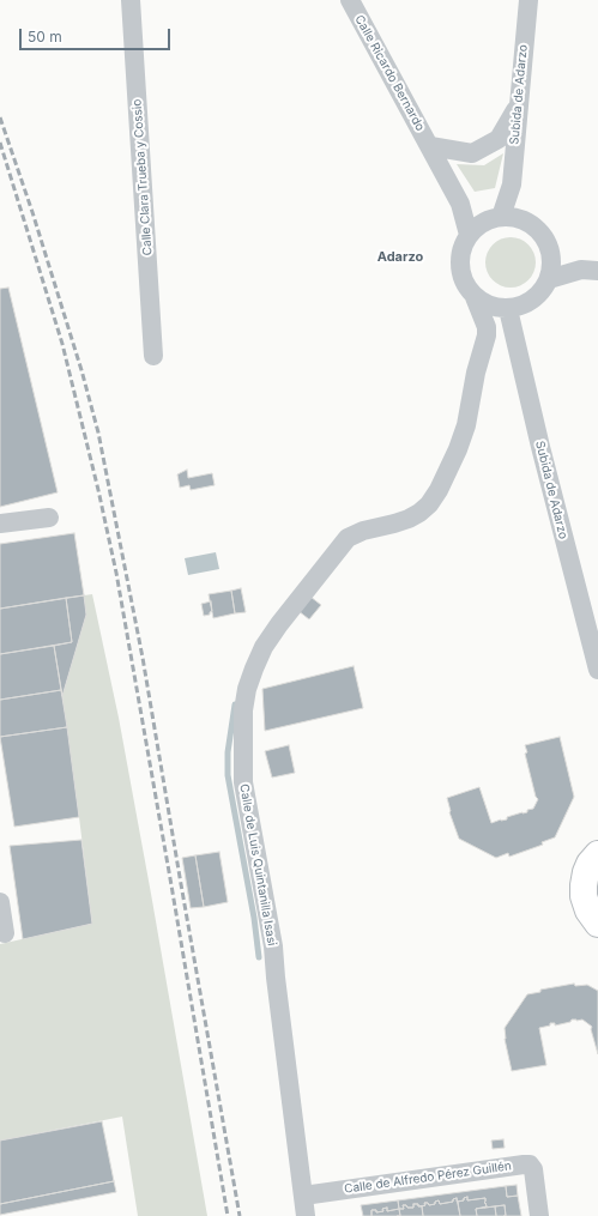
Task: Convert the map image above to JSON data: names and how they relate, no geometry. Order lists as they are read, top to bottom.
{
  "streets": {
    "street": [
      "Calle Ricardo Bernardo",
      "Subida de Adarzo",
      "Calle Clara Trueba y Cossio",
      "Calle de Luis Quintanilla Isasi",
      "Calle de Alfredo Pérez Guillén"
    ]
  },
  "crossings": [
    ["Calle Ricardo Bernardo", "Subida de Adarzo"],
    ["Calle Ricardo Bernardo", "Calle de Luis Quintanilla Isasi"],
    ["Subida de Adarzo", "Calle de Luis Quintanilla Isasi"],
    ["Calle de Luis Quintanilla Isasi", "Calle de Alfredo Pérez Guillén"]
  ],
  "districts": ["Adarzo"],
  "scale_bar": "50 m"
}
